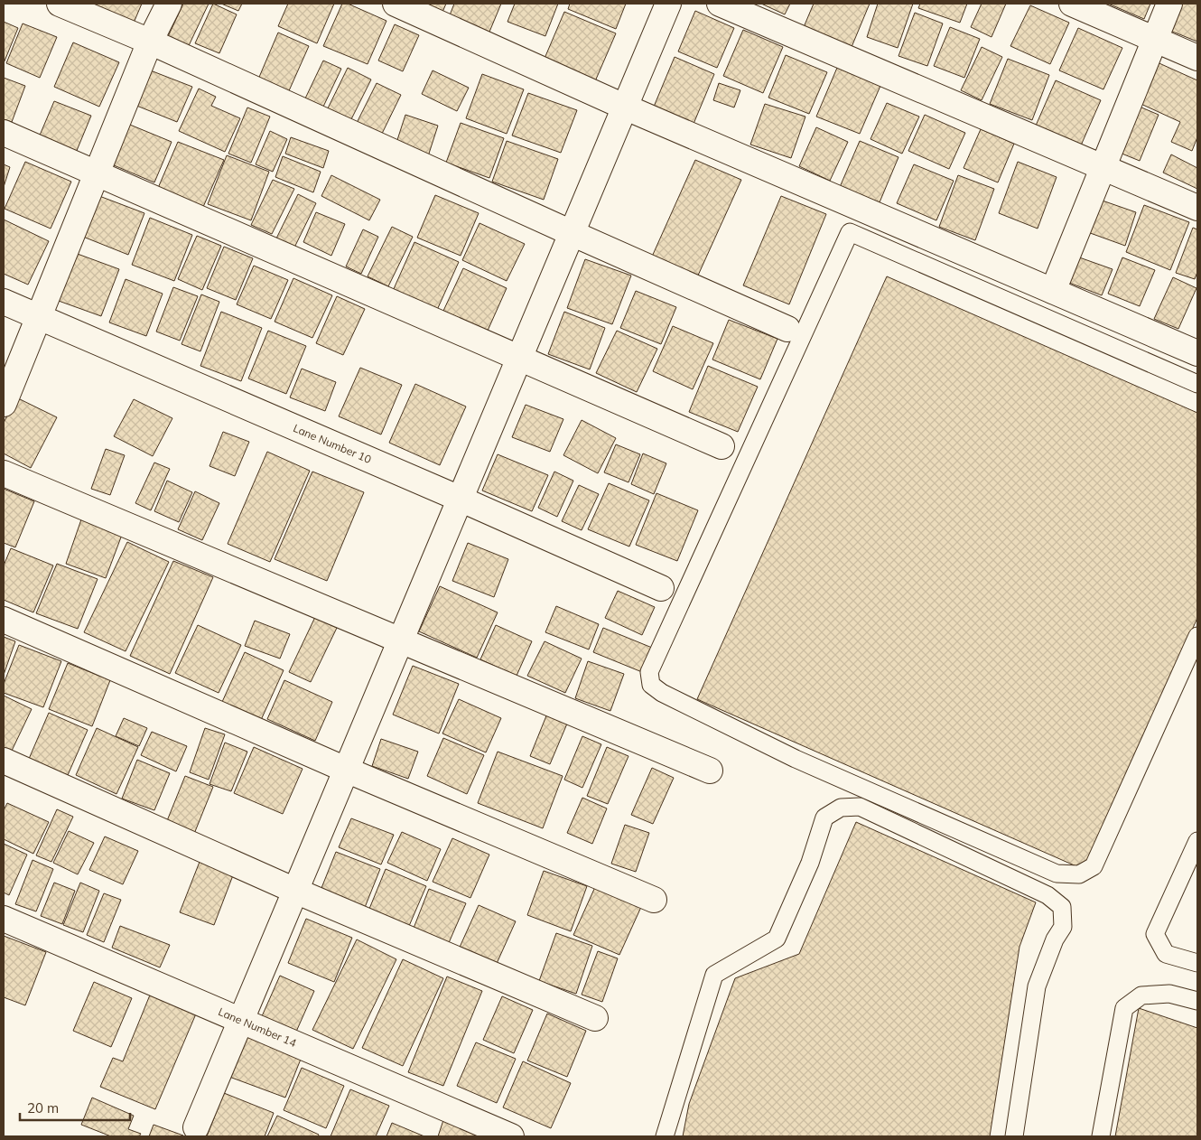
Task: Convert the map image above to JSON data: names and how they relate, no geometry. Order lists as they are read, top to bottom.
{
  "streets": {
    "street": ["Lane Number 10", "Lane Number 14"]
  },
  "scale_bar": "20 m"
}
